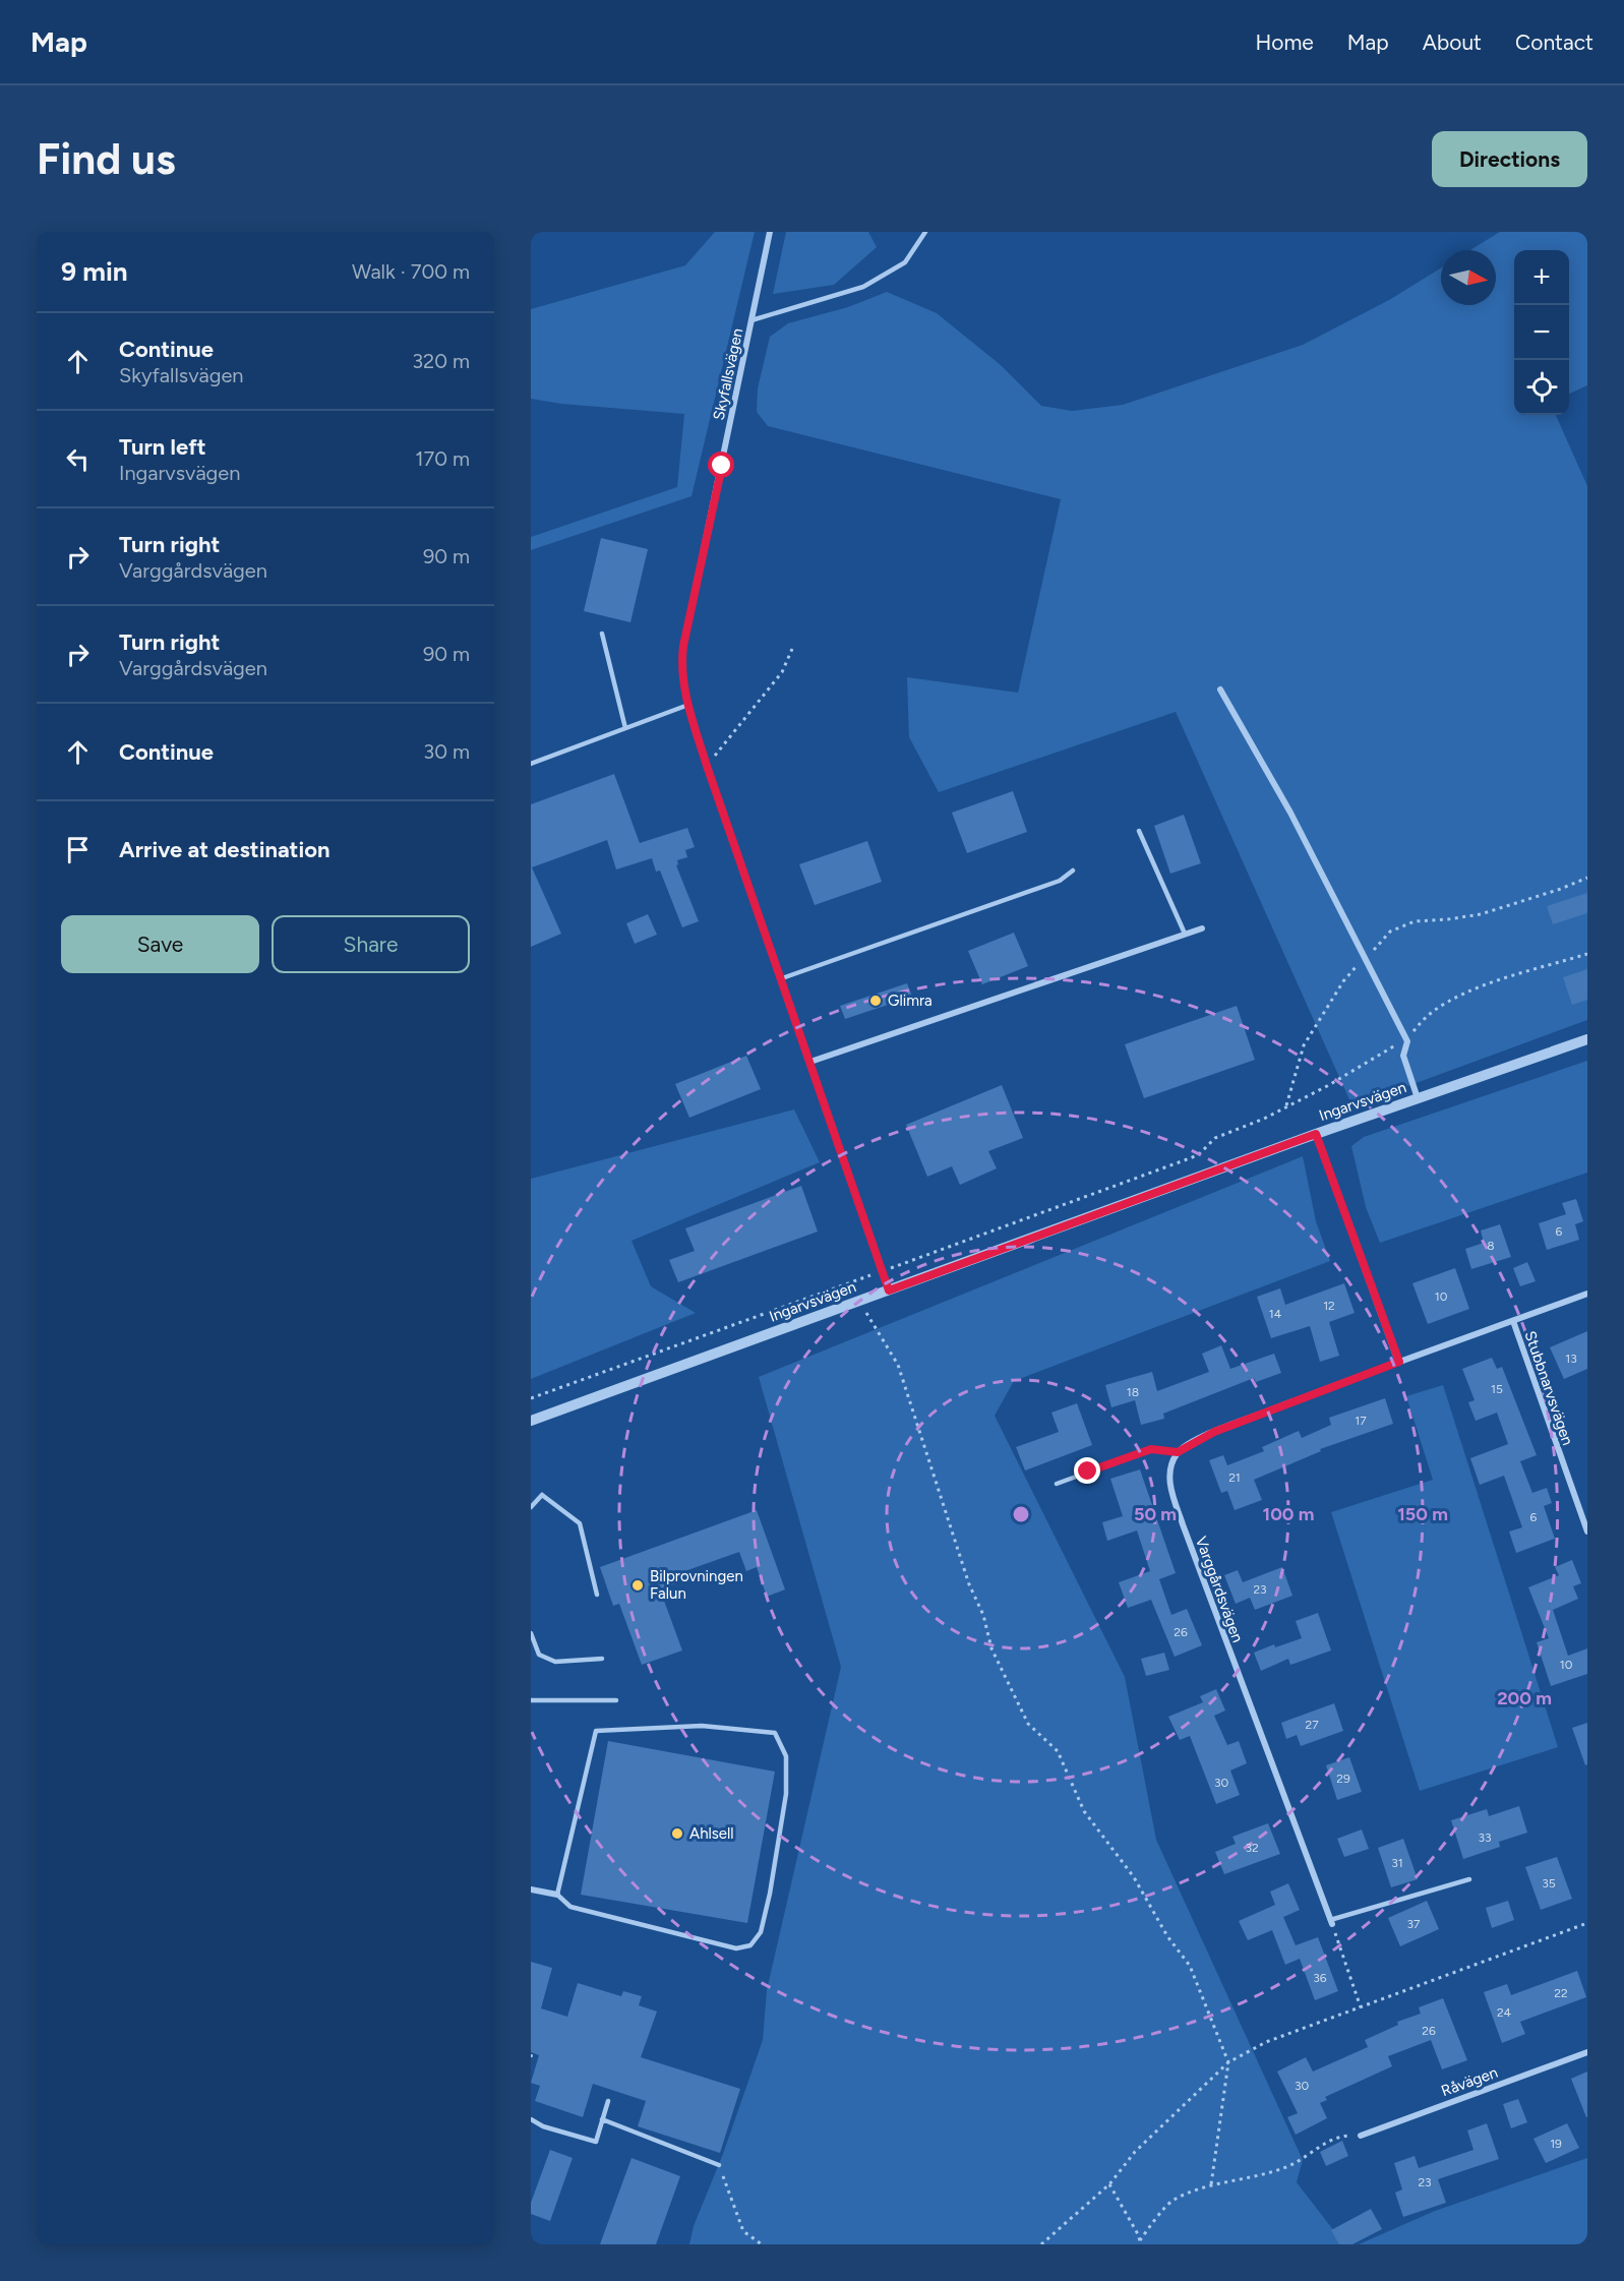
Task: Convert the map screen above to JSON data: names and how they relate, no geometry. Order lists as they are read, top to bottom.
{
  "streets": {
    "street": [
      "Skyfallsvägen",
      "Ingarvsvägen",
      "Stubbnarvsvägen",
      "Varggårdsvägen",
      "Råvägen"
    ]
  },
  "crossings": [
    ["Skyfallsvägen", "Ingarvsvägen"]
  ],
  "places": ["Glimra", "Bilprovningen Falun", "Ahlsell"],
  "house_numbers": [
    "6",
    "8",
    "10",
    "12",
    "14",
    "13",
    "15",
    "18",
    "17",
    "21",
    "6",
    "23",
    "26",
    "10",
    "27",
    "29",
    "30",
    "33",
    "32",
    "31",
    "35",
    "37",
    "36",
    "22",
    "24",
    "26",
    "30",
    "19",
    "23"
  ],
  "north": "right",
  "page": {
    "header": "Map",
    "nav": [
      "Home",
      "Map",
      "About",
      "Contact"
    ],
    "buttons": [
      "Directions",
      ["Save", "Share"]
    ],
    "title": "Find us",
    "heading": ["9 min", "Walk · 700 m"],
    "map_buttons": ["+", "−"],
    "list": [
      ["Continue", "Skyfallsvägen", "320 m"],
      ["Turn left", "Ingarvsvägen", "170 m"],
      ["Turn right", "Varggårdsvägen", "90 m"],
      ["Turn right", "Varggårdsvägen", "90 m"],
      ["Continue", "30 m"],
      "Arrive at destination"
    ]
  },
  "rings": [
    "50 m",
    "100 m",
    "150 m",
    "200 m"
  ]
}
